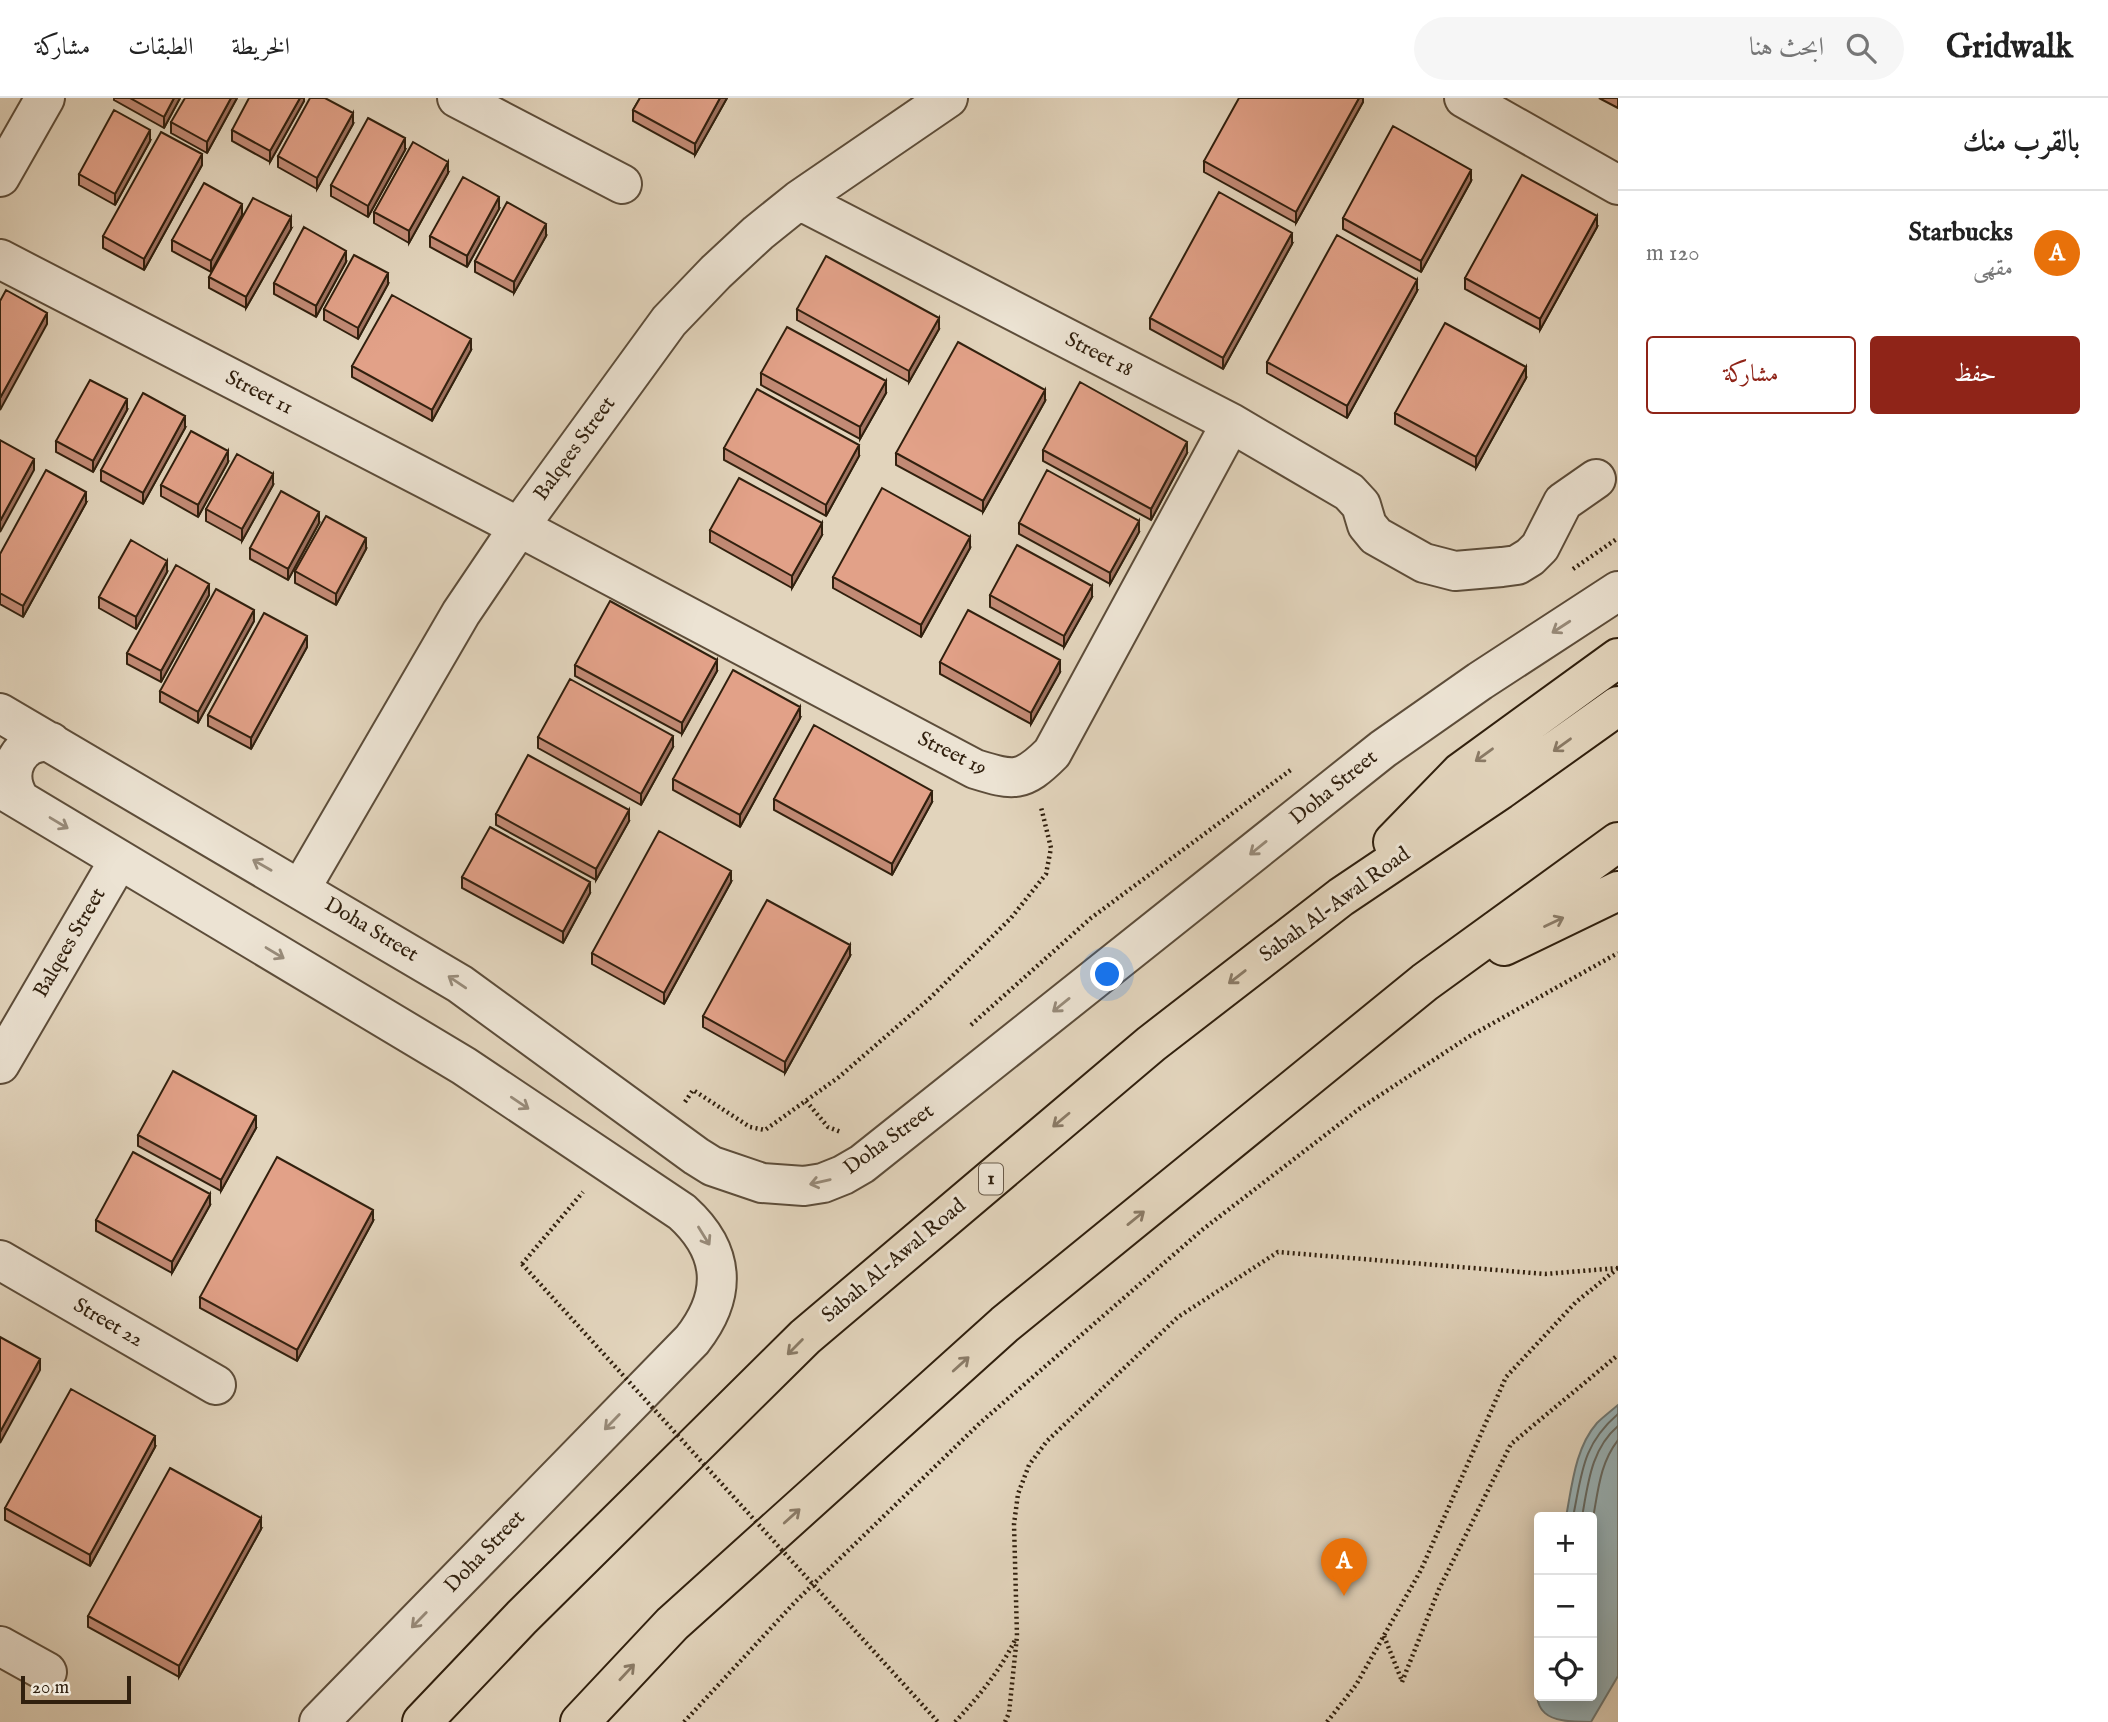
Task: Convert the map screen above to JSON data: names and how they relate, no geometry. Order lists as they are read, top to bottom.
{
  "streets": {
    "highway": ["Sabah Al-Awal Road", "1"],
    "street": [
      "Street 18",
      "Street 11",
      "Balqees Street",
      "Street 19",
      "Doha Street",
      "Street 22"
    ]
  },
  "crossings": [
    ["Street 18", "Balqees Street"],
    ["Street 11", "Balqees Street"],
    ["Street 11", "Street 19"],
    ["Balqees Street", "Street 19"],
    ["Balqees Street", "Doha Street"]
  ],
  "scale_bar": "20 m",
  "page": {
    "header": "Gridwalk",
    "search": "ابحث هنا",
    "nav": ["الخريطة", "الطبقات", "مشاركة"],
    "heading": "بالقرب منك",
    "list": [
      {
        "mark": "A",
        "name": "Starbucks",
        "note": "مقهى",
        "value": "120 m"
      }
    ],
    "buttons": ["حفظ", "مشاركة"],
    "map_buttons": ["+", "−"],
    "pins": "A",
    "scale": "20 m"
  }
}
